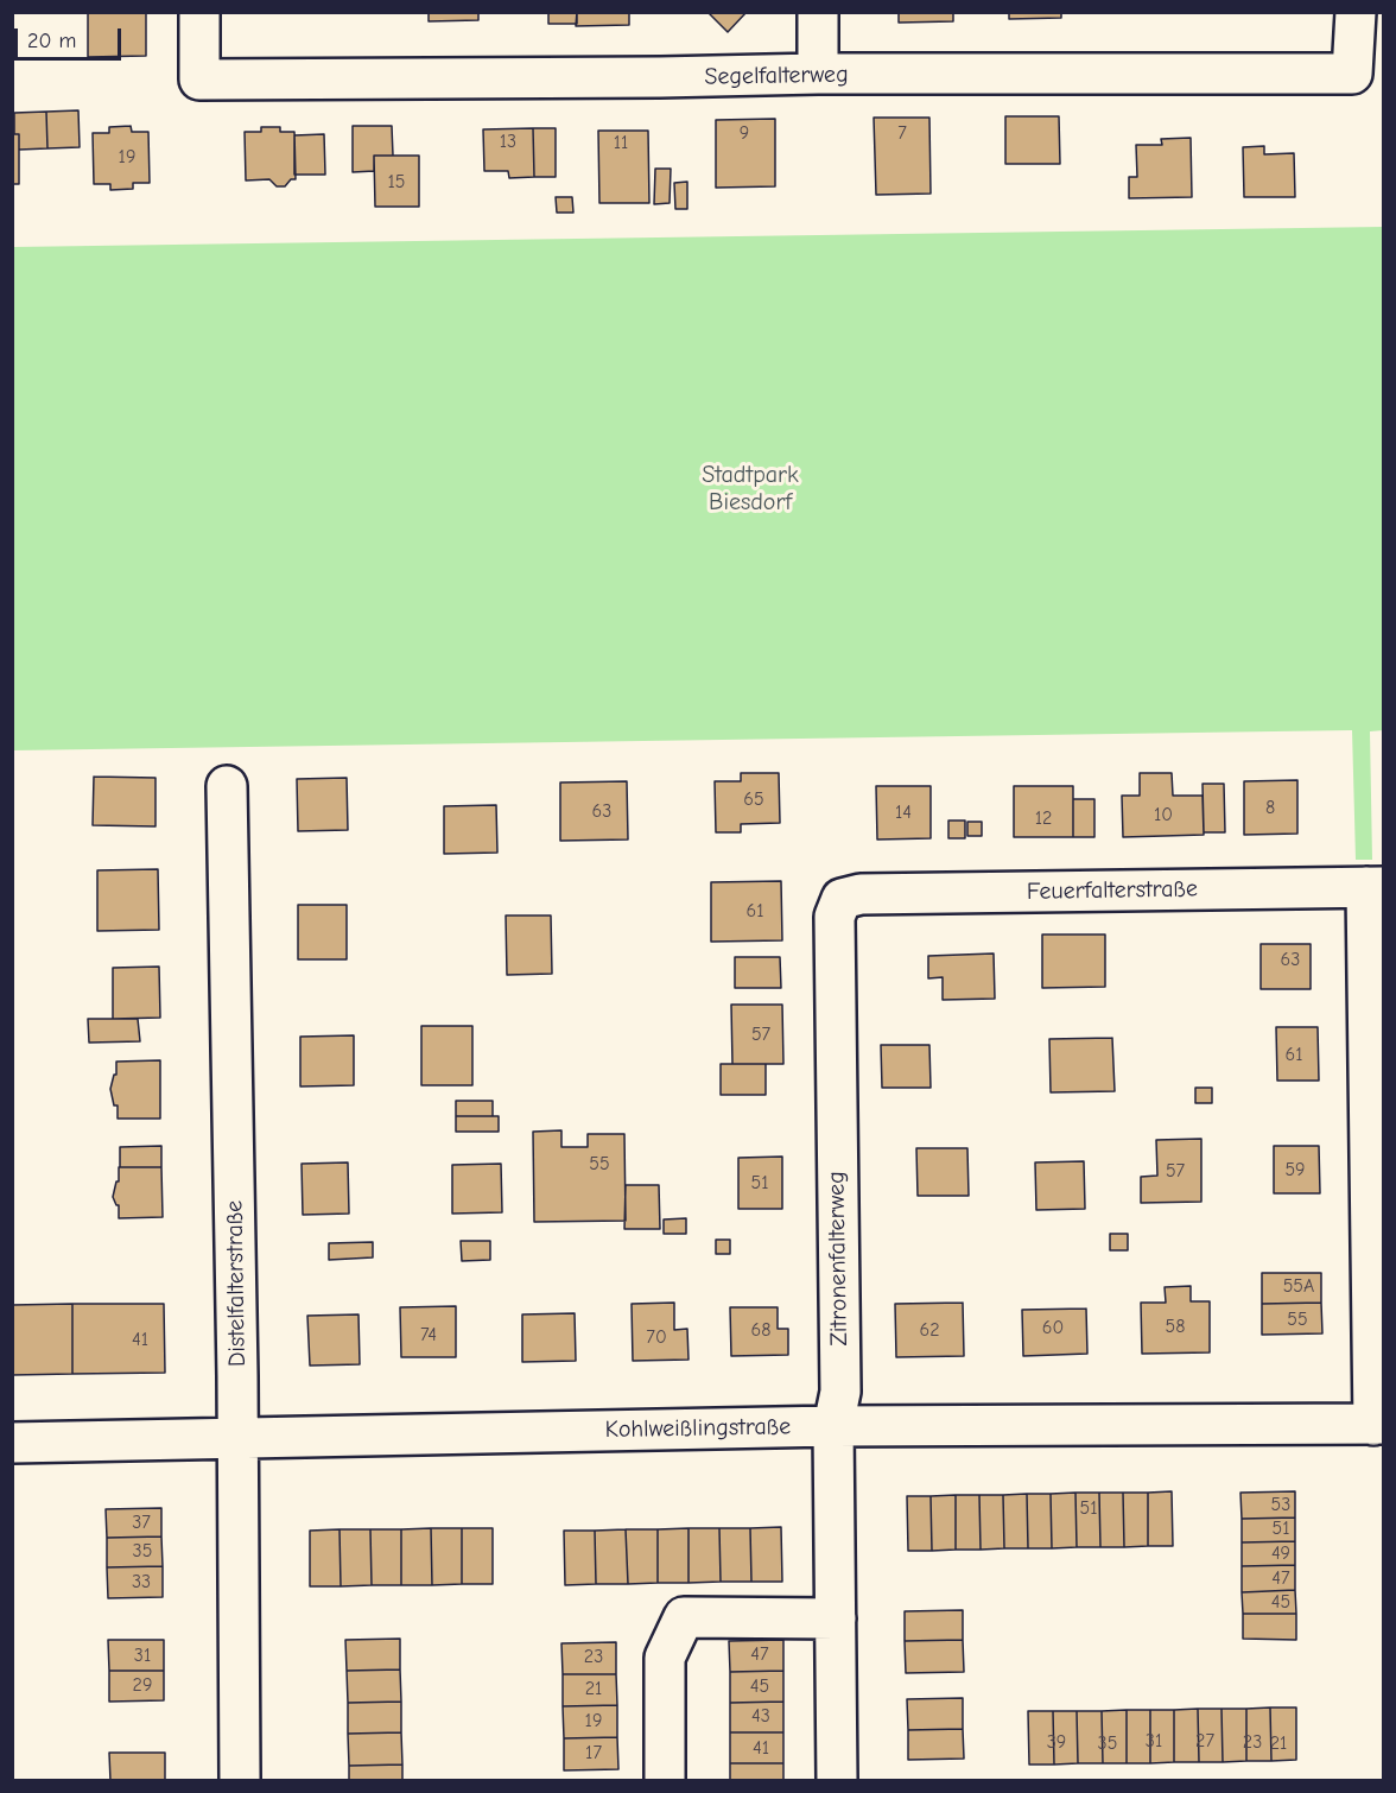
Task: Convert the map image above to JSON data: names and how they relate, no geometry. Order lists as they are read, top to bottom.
{
  "streets": {
    "street": [
      "Segelfalterweg",
      "Feuerfalterstraße",
      "Zitronenfalterweg",
      "Distelfalterstraße",
      "Kohlweißlingstraße"
    ]
  },
  "crossings": [
    ["Feuerfalterstraße", "Zitronenfalterweg"],
    ["Zitronenfalterweg", "Kohlweißlingstraße"],
    ["Distelfalterstraße", "Kohlweißlingstraße"]
  ],
  "parks": ["Stadtpark Biesdorf"],
  "house_numbers": [
    "9",
    "7",
    "13",
    "11",
    "19",
    "15",
    "65",
    "8",
    "63",
    "14",
    "10",
    "12",
    "61",
    "63",
    "57",
    "61",
    "55",
    "59",
    "57",
    "51",
    "55A",
    "55",
    "58",
    "60",
    "68",
    "62",
    "74",
    "70",
    "41",
    "53",
    "51",
    "37",
    "51",
    "35",
    "49",
    "47",
    "33",
    "45",
    "47",
    "31",
    "23",
    "29",
    "45",
    "21",
    "43",
    "19",
    "31",
    "27",
    "39",
    "23",
    "35",
    "21",
    "41",
    "17"
  ],
  "scale_bar": "20 m"
}
